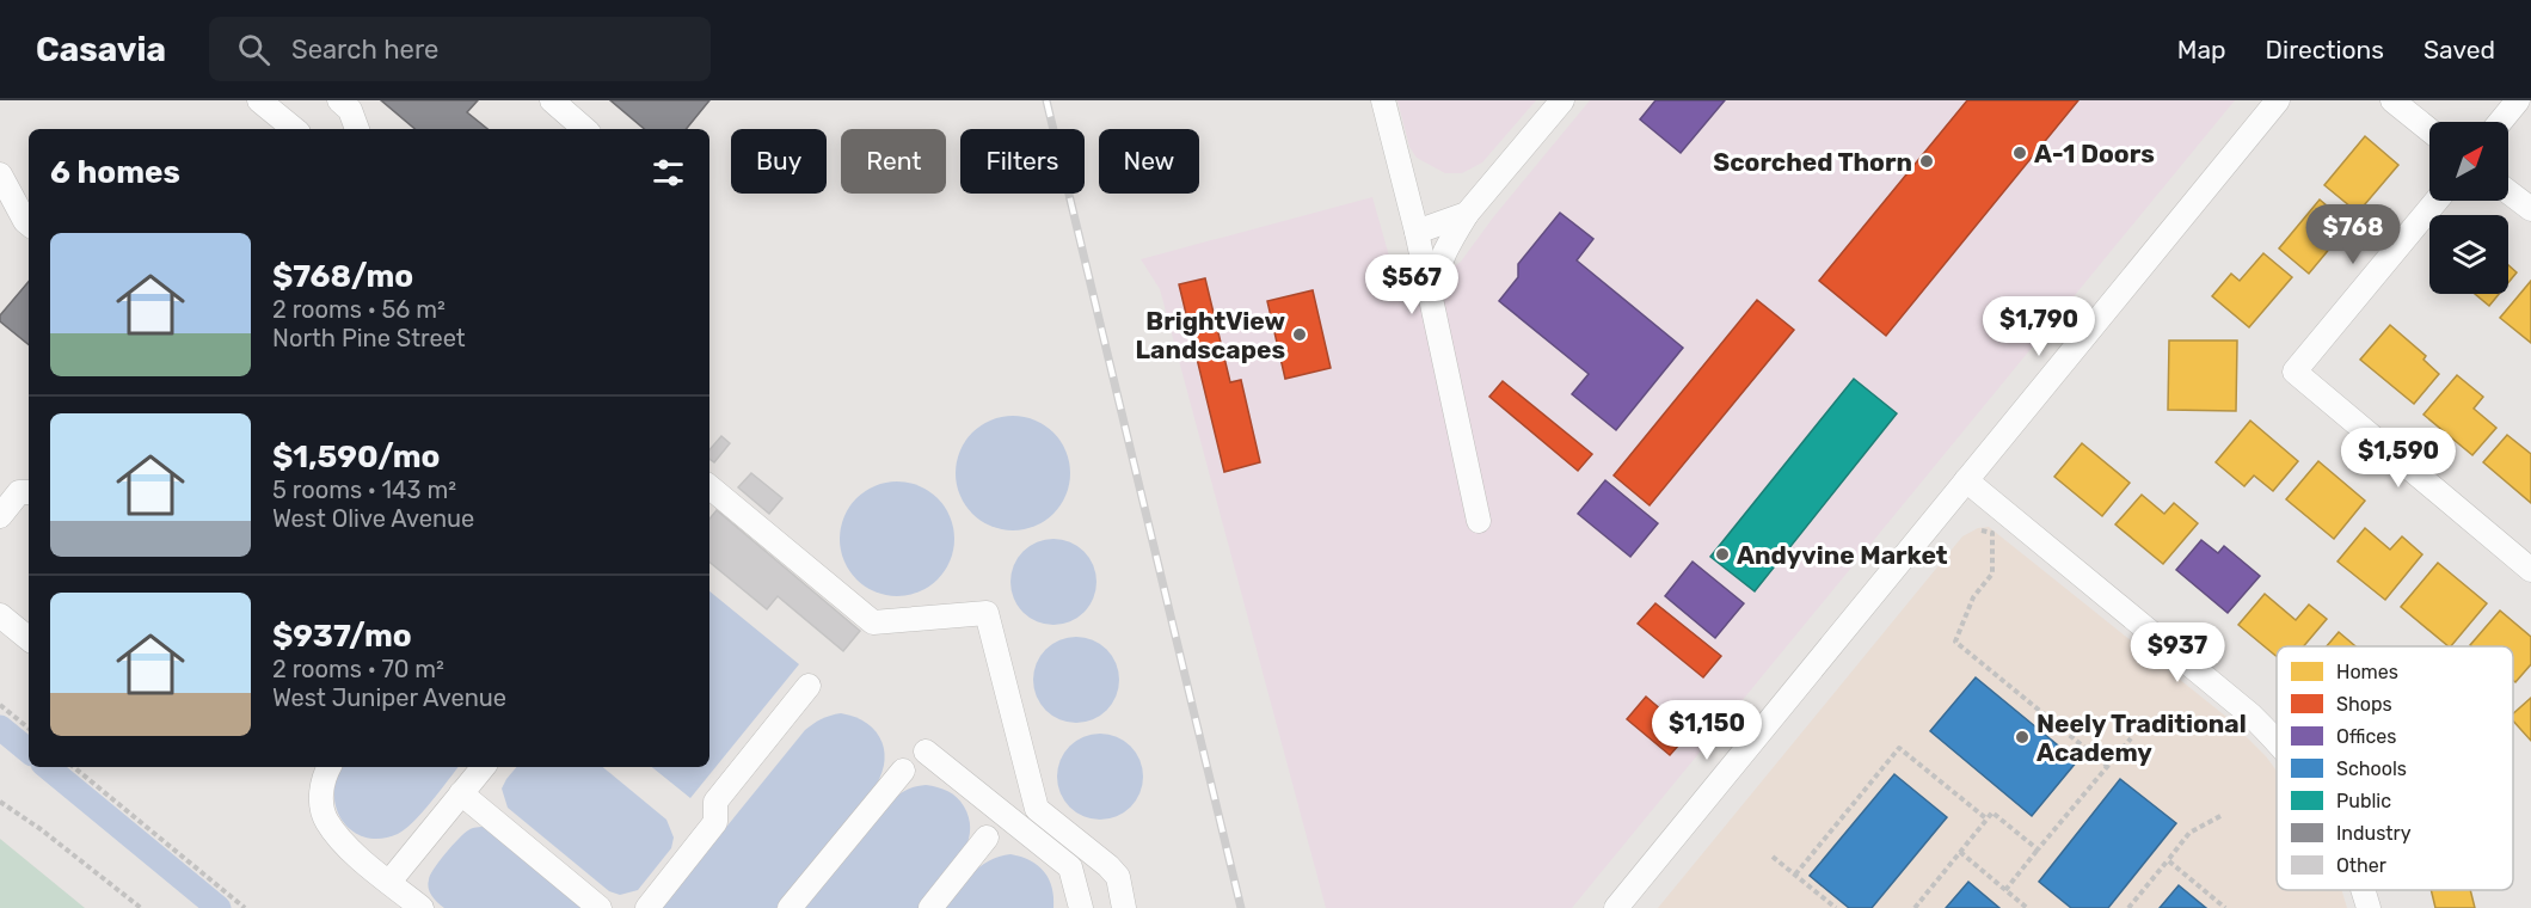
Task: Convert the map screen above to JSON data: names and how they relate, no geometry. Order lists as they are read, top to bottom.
{
  "places": [
    "A-1 Doors",
    "Scorched Thorn",
    "BrightView Landscapes",
    "Andyvine Market",
    "Neely Traditional Academy"
  ],
  "legend": [
    "Homes",
    "Shops",
    "Offices",
    "Schools",
    "Public",
    "Industry",
    "Other"
  ],
  "north": "top right",
  "page": {
    "header": "Casavia",
    "search": "Search here",
    "nav": ["Map", "Directions", "Saved"],
    "chip": [
      "Buy",
      "Rent",
      "Filters",
      "New"
    ],
    "heading": "6 homes",
    "price": [
      "$768",
      "$567",
      "$1,790",
      "$1,590",
      "$937",
      "$1,150"
    ],
    "list": [
      {
        "name": "$768/mo",
        "note": "2 rooms · 56 m² · North Pine Street"
      },
      {
        "name": "$1,590/mo",
        "note": "5 rooms · 143 m² · West Olive Avenue"
      },
      {
        "name": "$937/mo",
        "note": "2 rooms · 70 m² · West Juniper Avenue"
      }
    ]
  }
}
